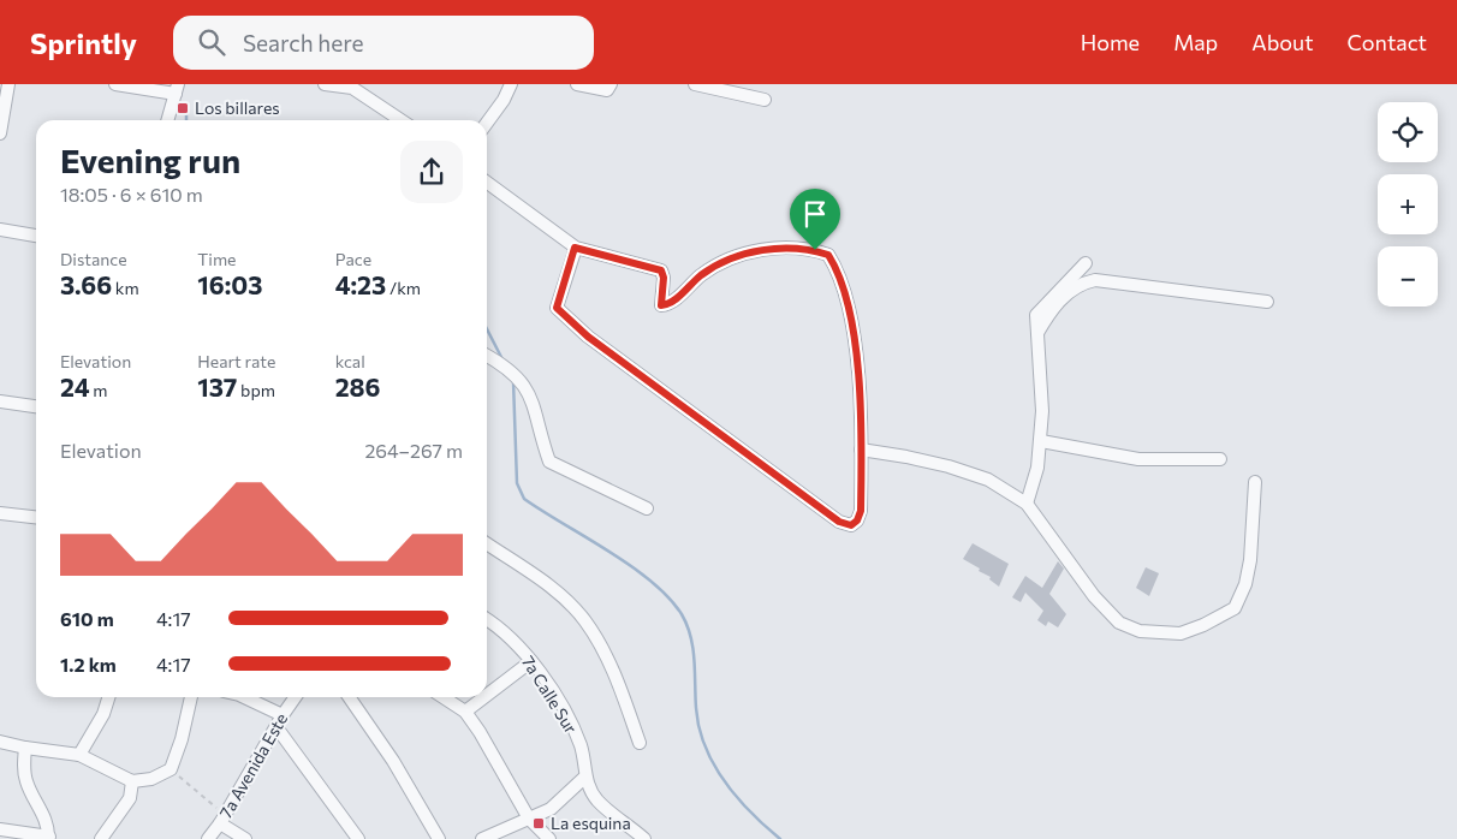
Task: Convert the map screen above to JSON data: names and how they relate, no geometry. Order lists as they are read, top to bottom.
{
  "streets": {
    "street": ["7a Calle Sur", "7a Avenida Este"]
  },
  "places": {
    "transit": ["Los billares", "La esquina"]
  },
  "page": {
    "header": "Sprintly",
    "search": "Search here",
    "nav": [
      "Home",
      "Map",
      "About",
      "Contact"
    ],
    "map_buttons": ["+", "−"],
    "heading": ["Evening run", "18:05 · 6 × 610 m"],
    "stats": [
      ["Distance", "3.66 km"],
      ["Time", "16:03"],
      ["Pace", "4:23 /km"],
      ["Elevation", "24 m"],
      ["Heart rate", "137 bpm"],
      ["kcal", "286"]
    ],
    "chart": ["Elevation", "264–267 m"],
    "list": [
      {
        "name": "610 m",
        "note": "4:17"
      },
      {
        "name": "1.2 km",
        "note": "4:17"
      }
    ]
  }
}
